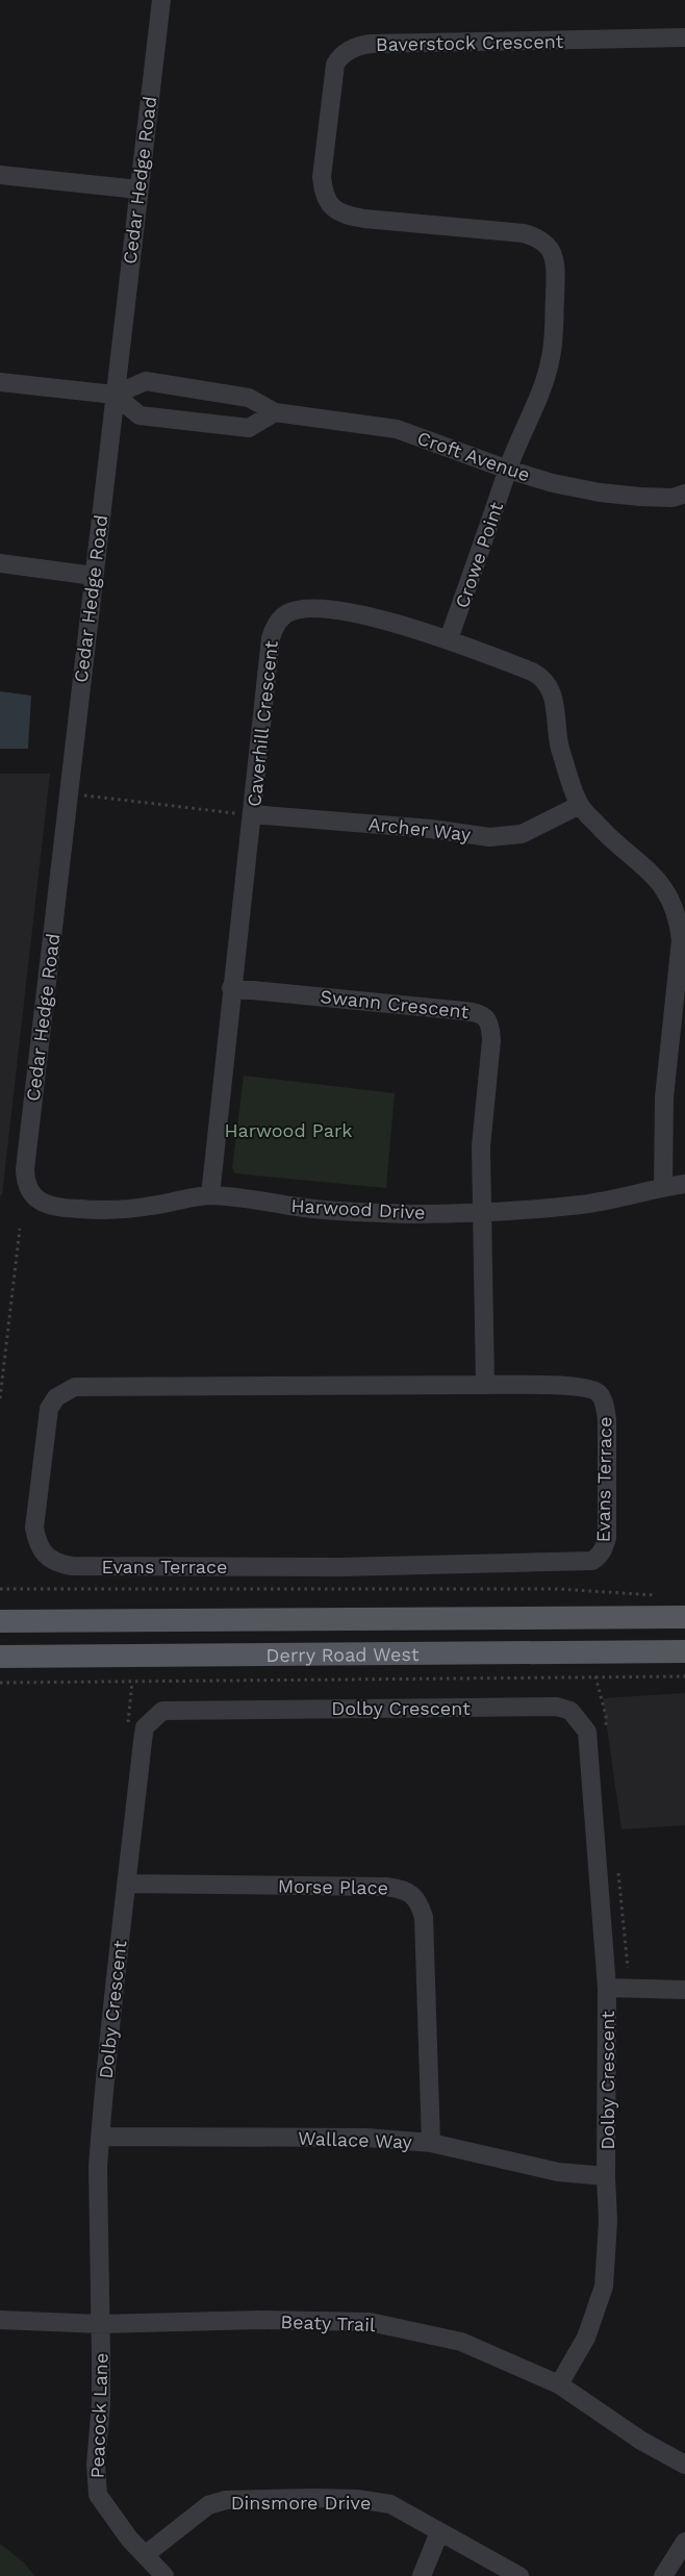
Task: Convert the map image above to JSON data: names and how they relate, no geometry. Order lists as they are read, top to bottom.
{
  "streets": {
    "main road": ["Derry Road West"],
    "street": [
      "Baverstock Crescent",
      "Cedar Hedge Road",
      "Croft Avenue",
      "Crowe Point",
      "Caverhill Crescent",
      "Archer Way",
      "Swann Crescent",
      "Harwood Drive",
      "Evans Terrace",
      "Dolby Crescent",
      "Morse Place",
      "Wallace Way",
      "Beaty Trail",
      "Peacock Lane",
      "Dinsmore Drive"
    ]
  },
  "crossings": [
    ["Baverstock Crescent", "Croft Avenue"],
    ["Baverstock Crescent", "Crowe Point"],
    ["Cedar Hedge Road", "Croft Avenue"],
    ["Cedar Hedge Road", "Harwood Drive"],
    ["Croft Avenue", "Crowe Point"],
    ["Crowe Point", "Caverhill Crescent"],
    ["Caverhill Crescent", "Archer Way"],
    ["Caverhill Crescent", "Swann Crescent"],
    ["Caverhill Crescent", "Harwood Drive"],
    ["Swann Crescent", "Harwood Drive"],
    ["Dolby Crescent", "Morse Place"],
    ["Dolby Crescent", "Wallace Way"],
    ["Dolby Crescent", "Beaty Trail"],
    ["Dolby Crescent", "Peacock Lane"],
    ["Morse Place", "Wallace Way"],
    ["Beaty Trail", "Peacock Lane"],
    ["Peacock Lane", "Dinsmore Drive"]
  ],
  "parks": ["Harwood Park"]
}
